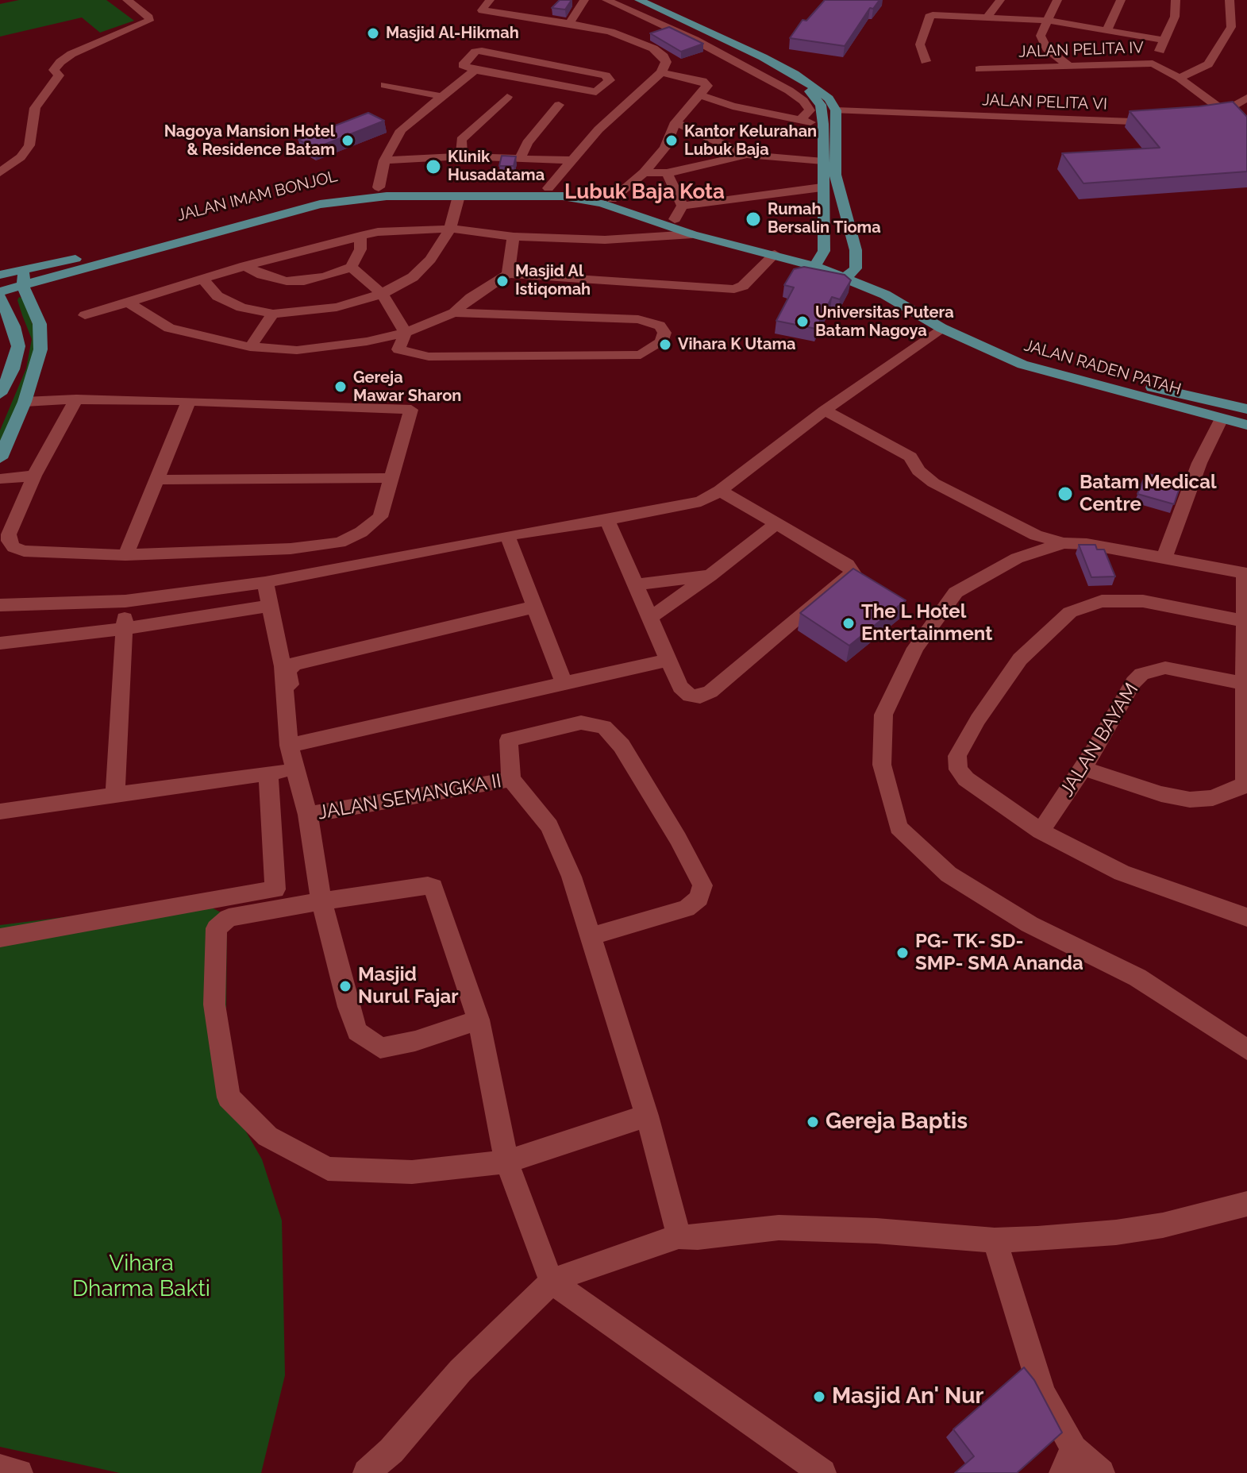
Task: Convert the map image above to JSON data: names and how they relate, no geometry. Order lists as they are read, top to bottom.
{
  "streets": {
    "main road": ["JALAN IMAM BONJOL", "JALAN RADEN PATAH"],
    "street": [
      "JALAN PELITA IV",
      "JALAN PELITA VI",
      "JALAN BAYAM",
      "JALAN SEMANGKA II"
    ]
  },
  "crossings": [
    ["JALAN IMAM BONJOL", "JALAN RADEN PATAH"]
  ],
  "districts": ["Lubuk Baja Kota"],
  "parks": ["Vihara Dharma Bakti"],
  "places": [
    "Masjid Al-Hikmah",
    "Nagoya Mansion Hotel & Residence Batam",
    "Kantor Kelurahan Lubuk Baja",
    "Klinik Husadatama",
    "Rumah Bersalin Tioma",
    "Masjid Al Istiqomah",
    "Universitas Putera Batam Nagoya",
    "Vihara K Utama",
    "Gereja Mawar Sharon",
    "Batam Medical Centre",
    "The L Hotel Entertainment",
    "PG- TK- SD- SMP- SMA Ananda",
    "Masjid Nurul Fajar",
    "Gereja Baptis",
    "Masjid An' Nur"
  ]
}
